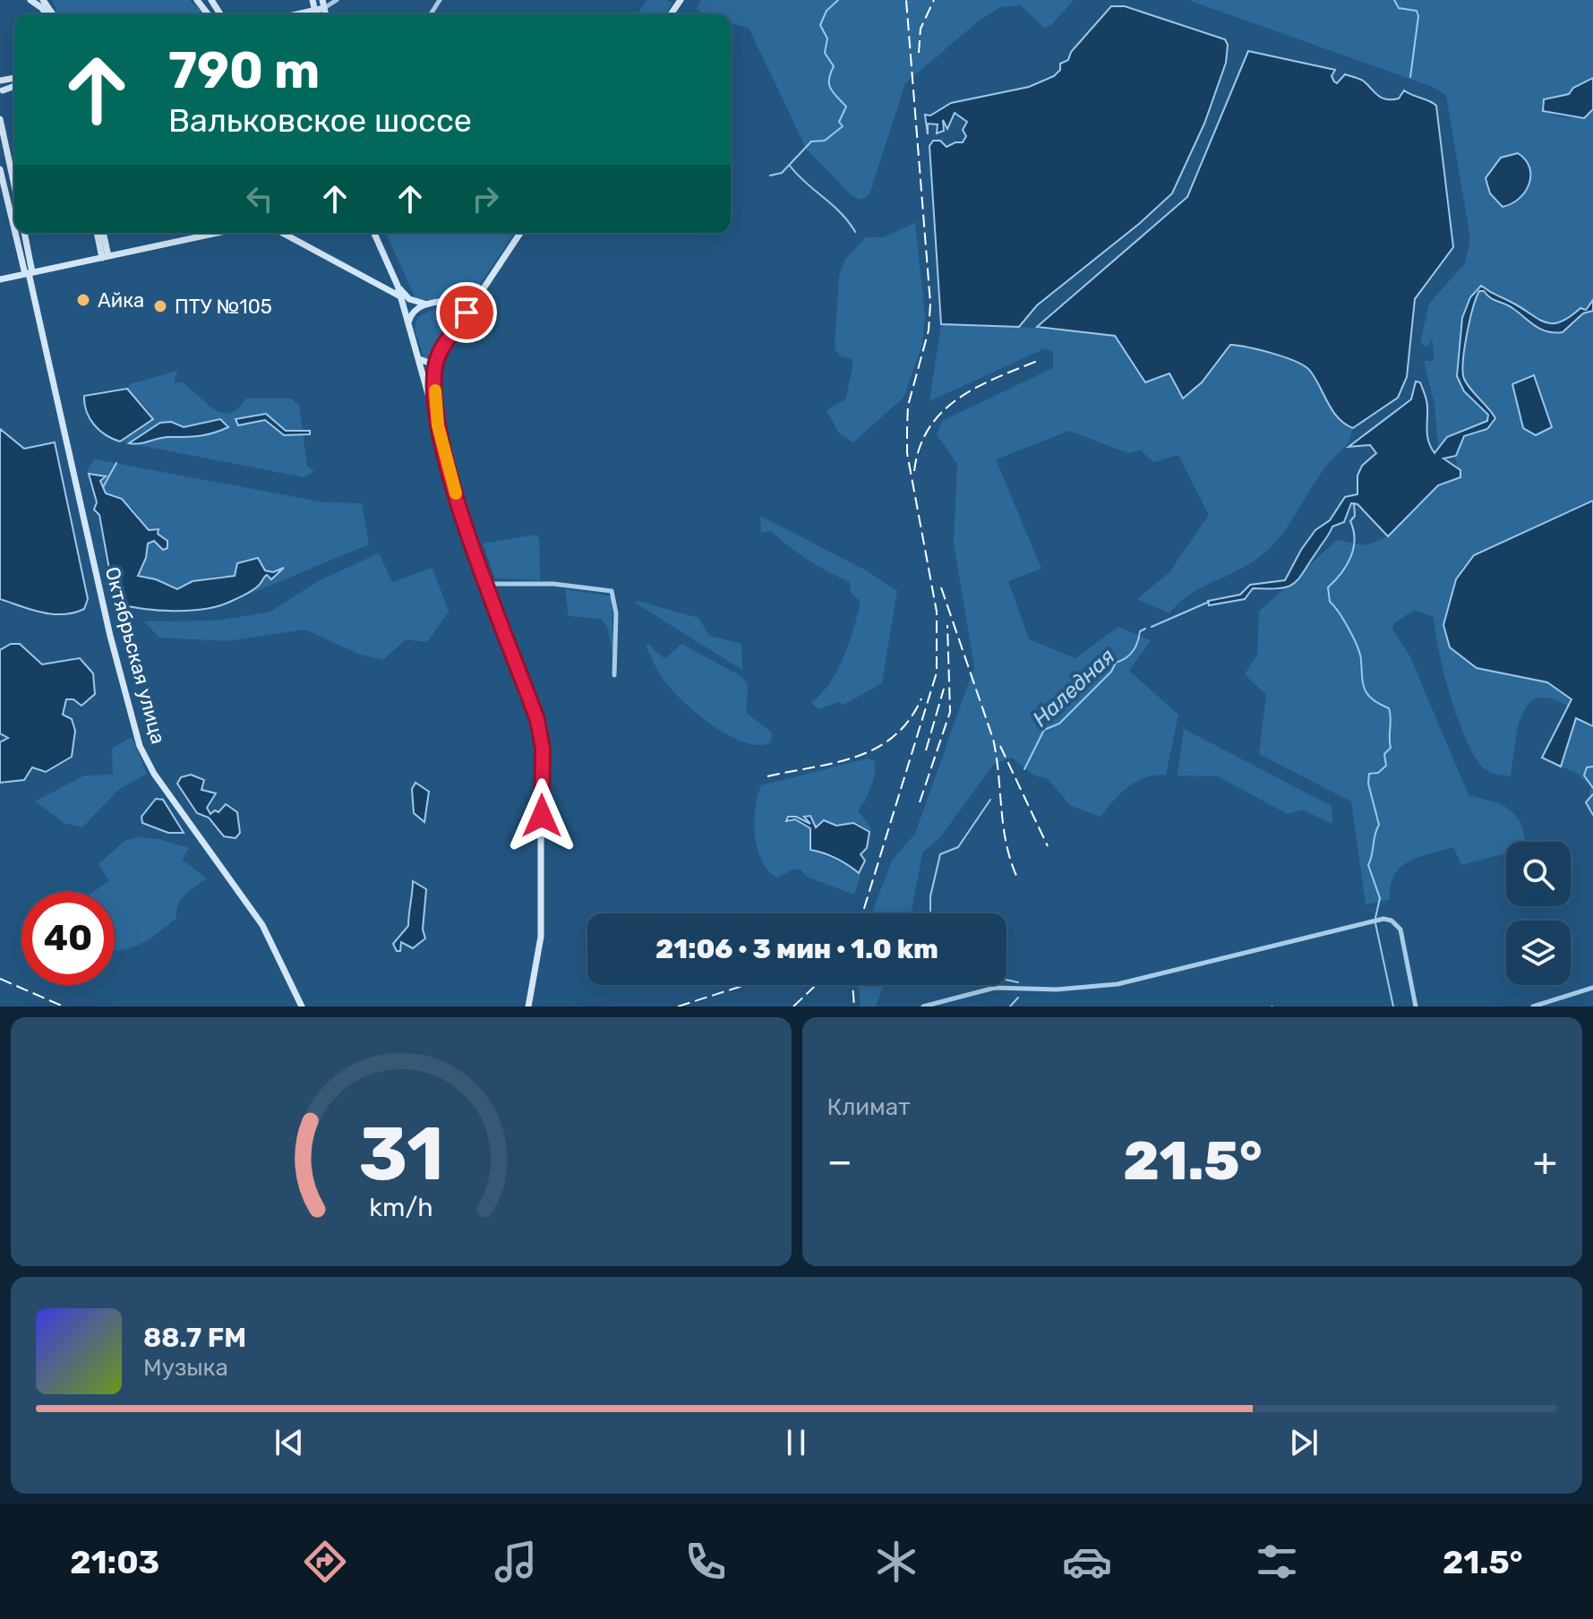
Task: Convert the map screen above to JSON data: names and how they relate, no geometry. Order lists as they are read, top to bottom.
{
  "streets": {
    "street": ["Октябрьская улица"]
  },
  "water": ["Наледная"],
  "places": ["Айка", "ПТУ №105"],
  "page": {
    "turn": ["790 m", "Вальковское шоссе"],
    "limit": "40",
    "trip": "21:06 · 3 мин · 1.0 km",
    "tile": "Климат",
    "heat": ["−", "21.5°", "+"],
    "song": ["88.7 FM", "Музыка"],
    "tabs": ["21:03", "21.5°"],
    "gauge": ["31", "km/h"]
  }
}
